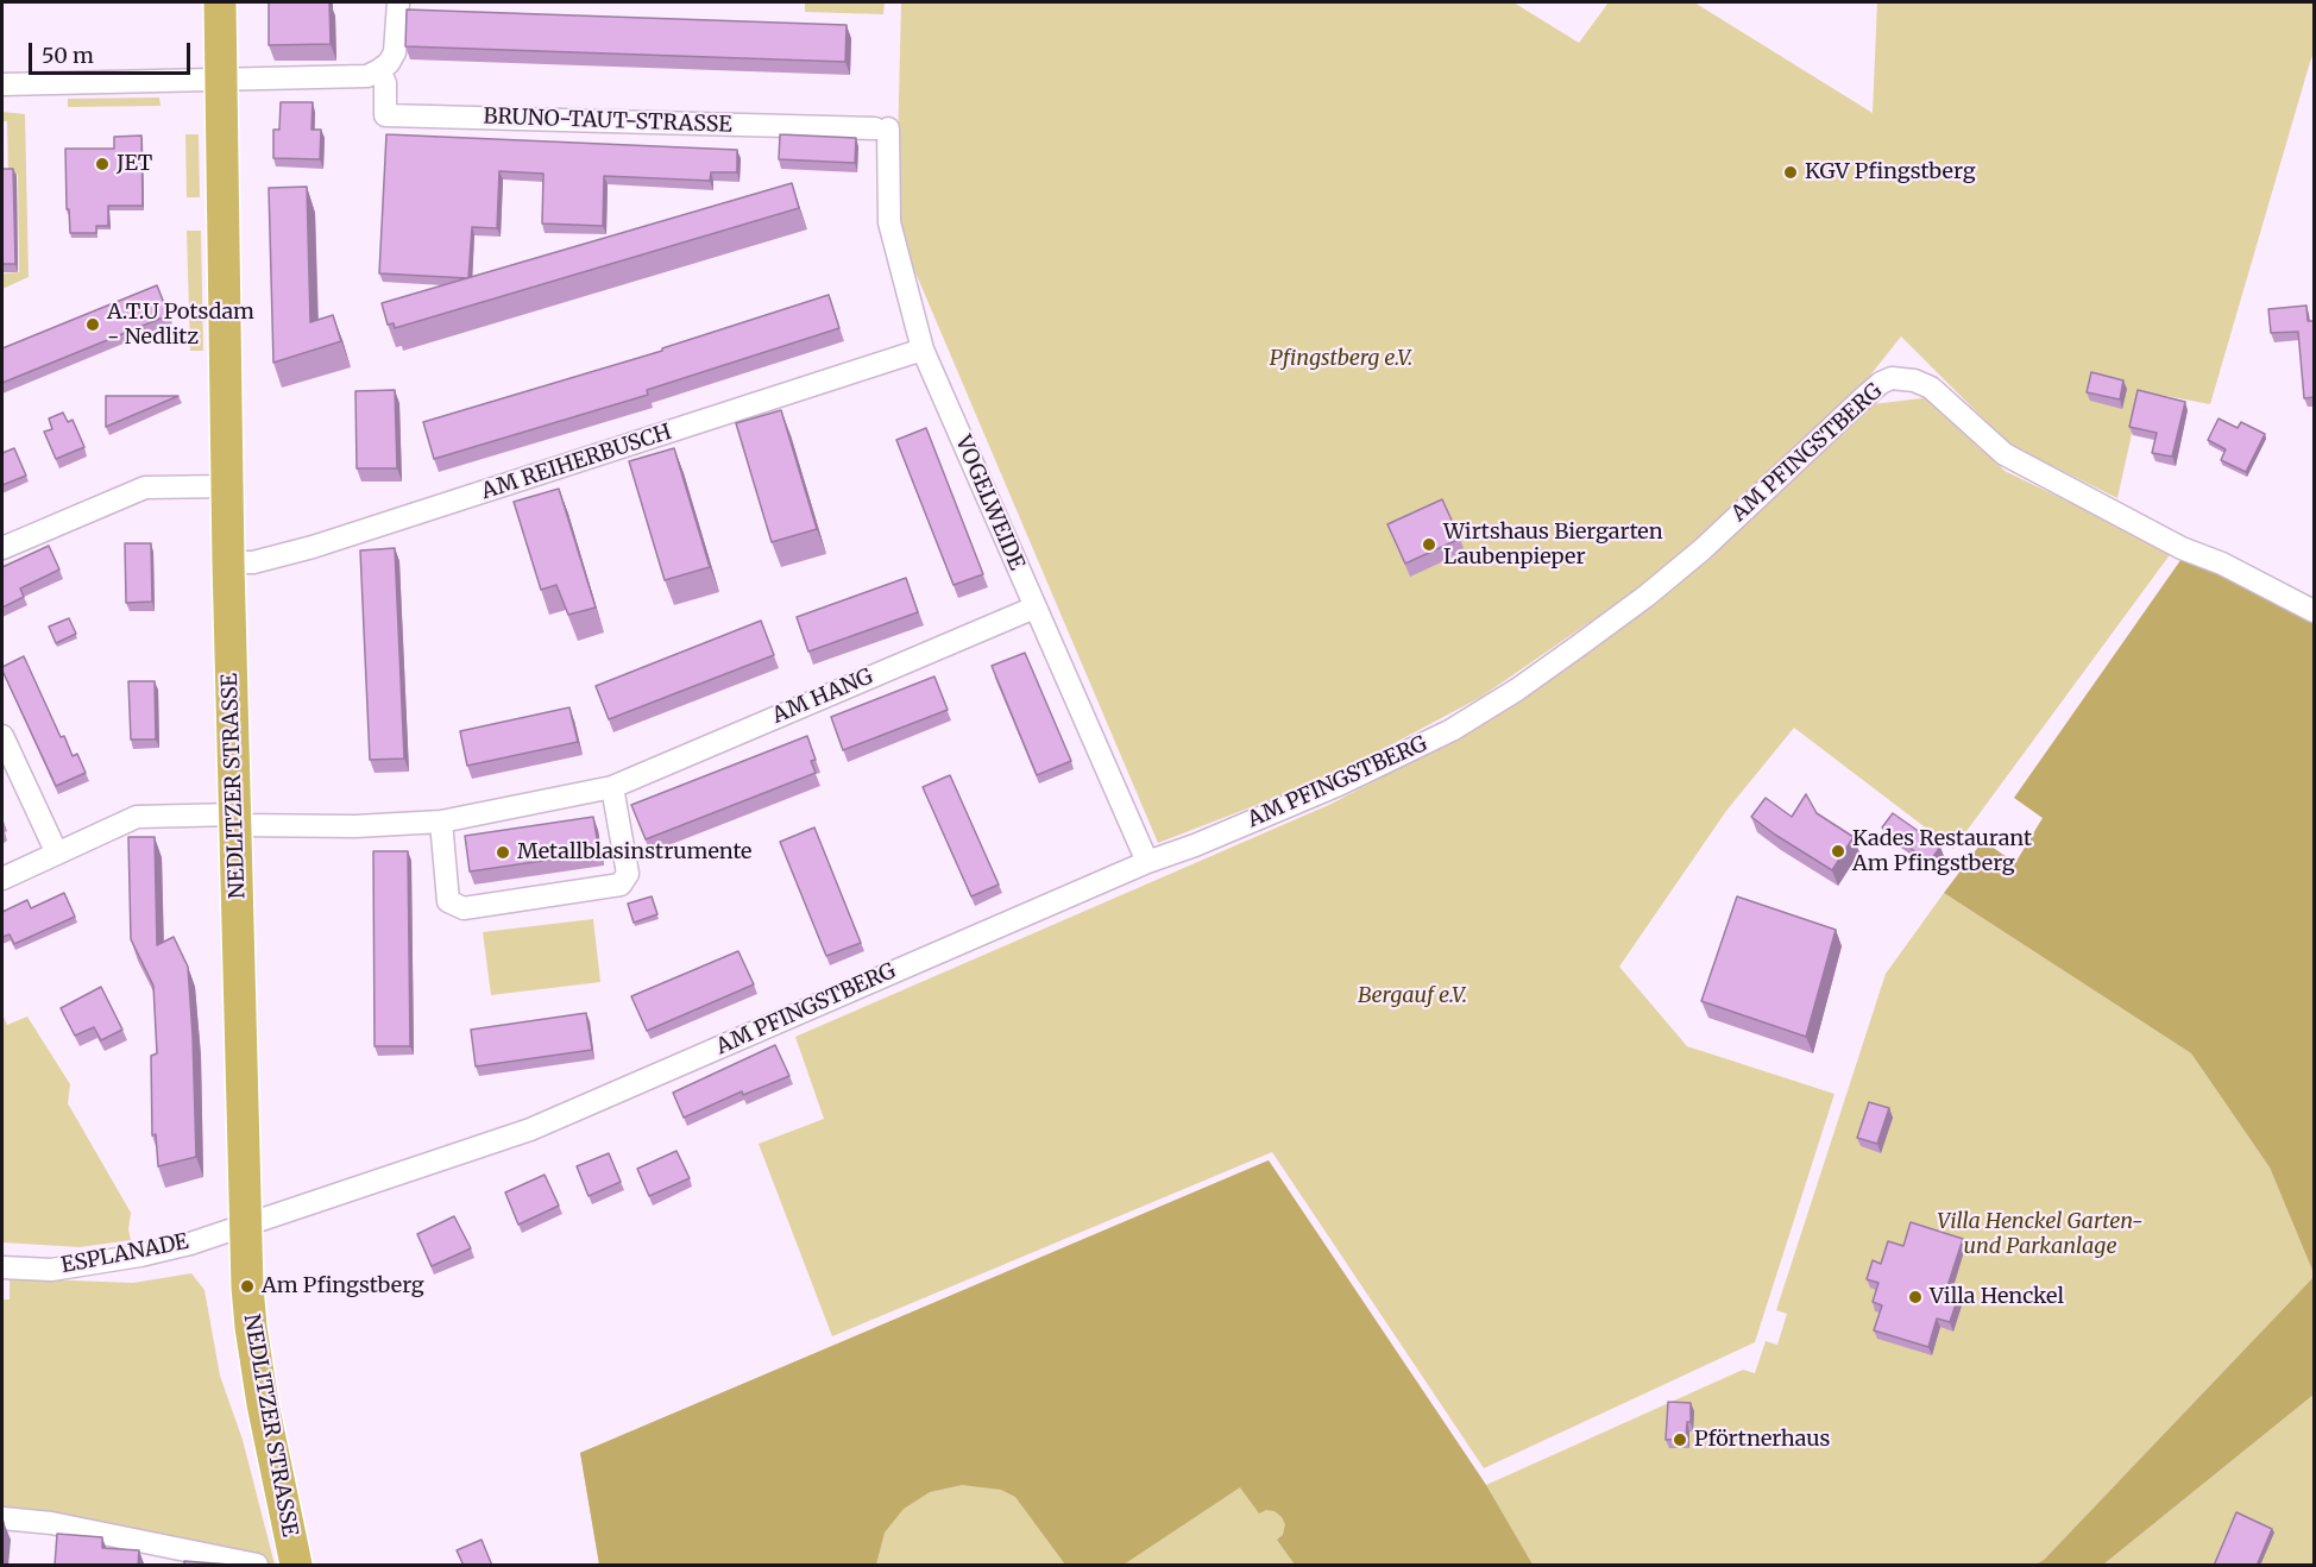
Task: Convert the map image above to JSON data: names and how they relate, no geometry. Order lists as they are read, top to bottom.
{
  "streets": {
    "main road": ["NEDLITZER STRASSE"],
    "street": [
      "BRUNO-TAUT-STRASSE",
      "AM PFINGSTBERG",
      "AM REIHERBUSCH",
      "VOGELWEIDE",
      "AM HANG",
      "ESPLANADE"
    ]
  },
  "crossings": [
    ["BRUNO-TAUT-STRASSE", "VOGELWEIDE"],
    ["AM PFINGSTBERG", "VOGELWEIDE"],
    ["AM PFINGSTBERG", "NEDLITZER STRASSE"],
    ["AM PFINGSTBERG", "ESPLANADE"],
    ["AM REIHERBUSCH", "VOGELWEIDE"],
    ["AM REIHERBUSCH", "NEDLITZER STRASSE"],
    ["VOGELWEIDE", "AM HANG"],
    ["AM HANG", "NEDLITZER STRASSE"],
    ["NEDLITZER STRASSE", "ESPLANADE"]
  ],
  "parks": ["Pfingstberg e.V.", "Bergauf e.V.", "Villa Henckel Garten- und Parkanlage"],
  "places": [
    "JET",
    "KGV Pfingstberg",
    "A.T.U Potsdam - Nedlitz",
    "Wirtshaus Biergarten Laubenpieper",
    "Kades Restaurant Am Pfingstberg",
    "Metallblasinstrumente",
    "Am Pfingstberg",
    "Villa Henckel",
    "Pförtnerhaus"
  ],
  "scale_bar": "50 m"
}
